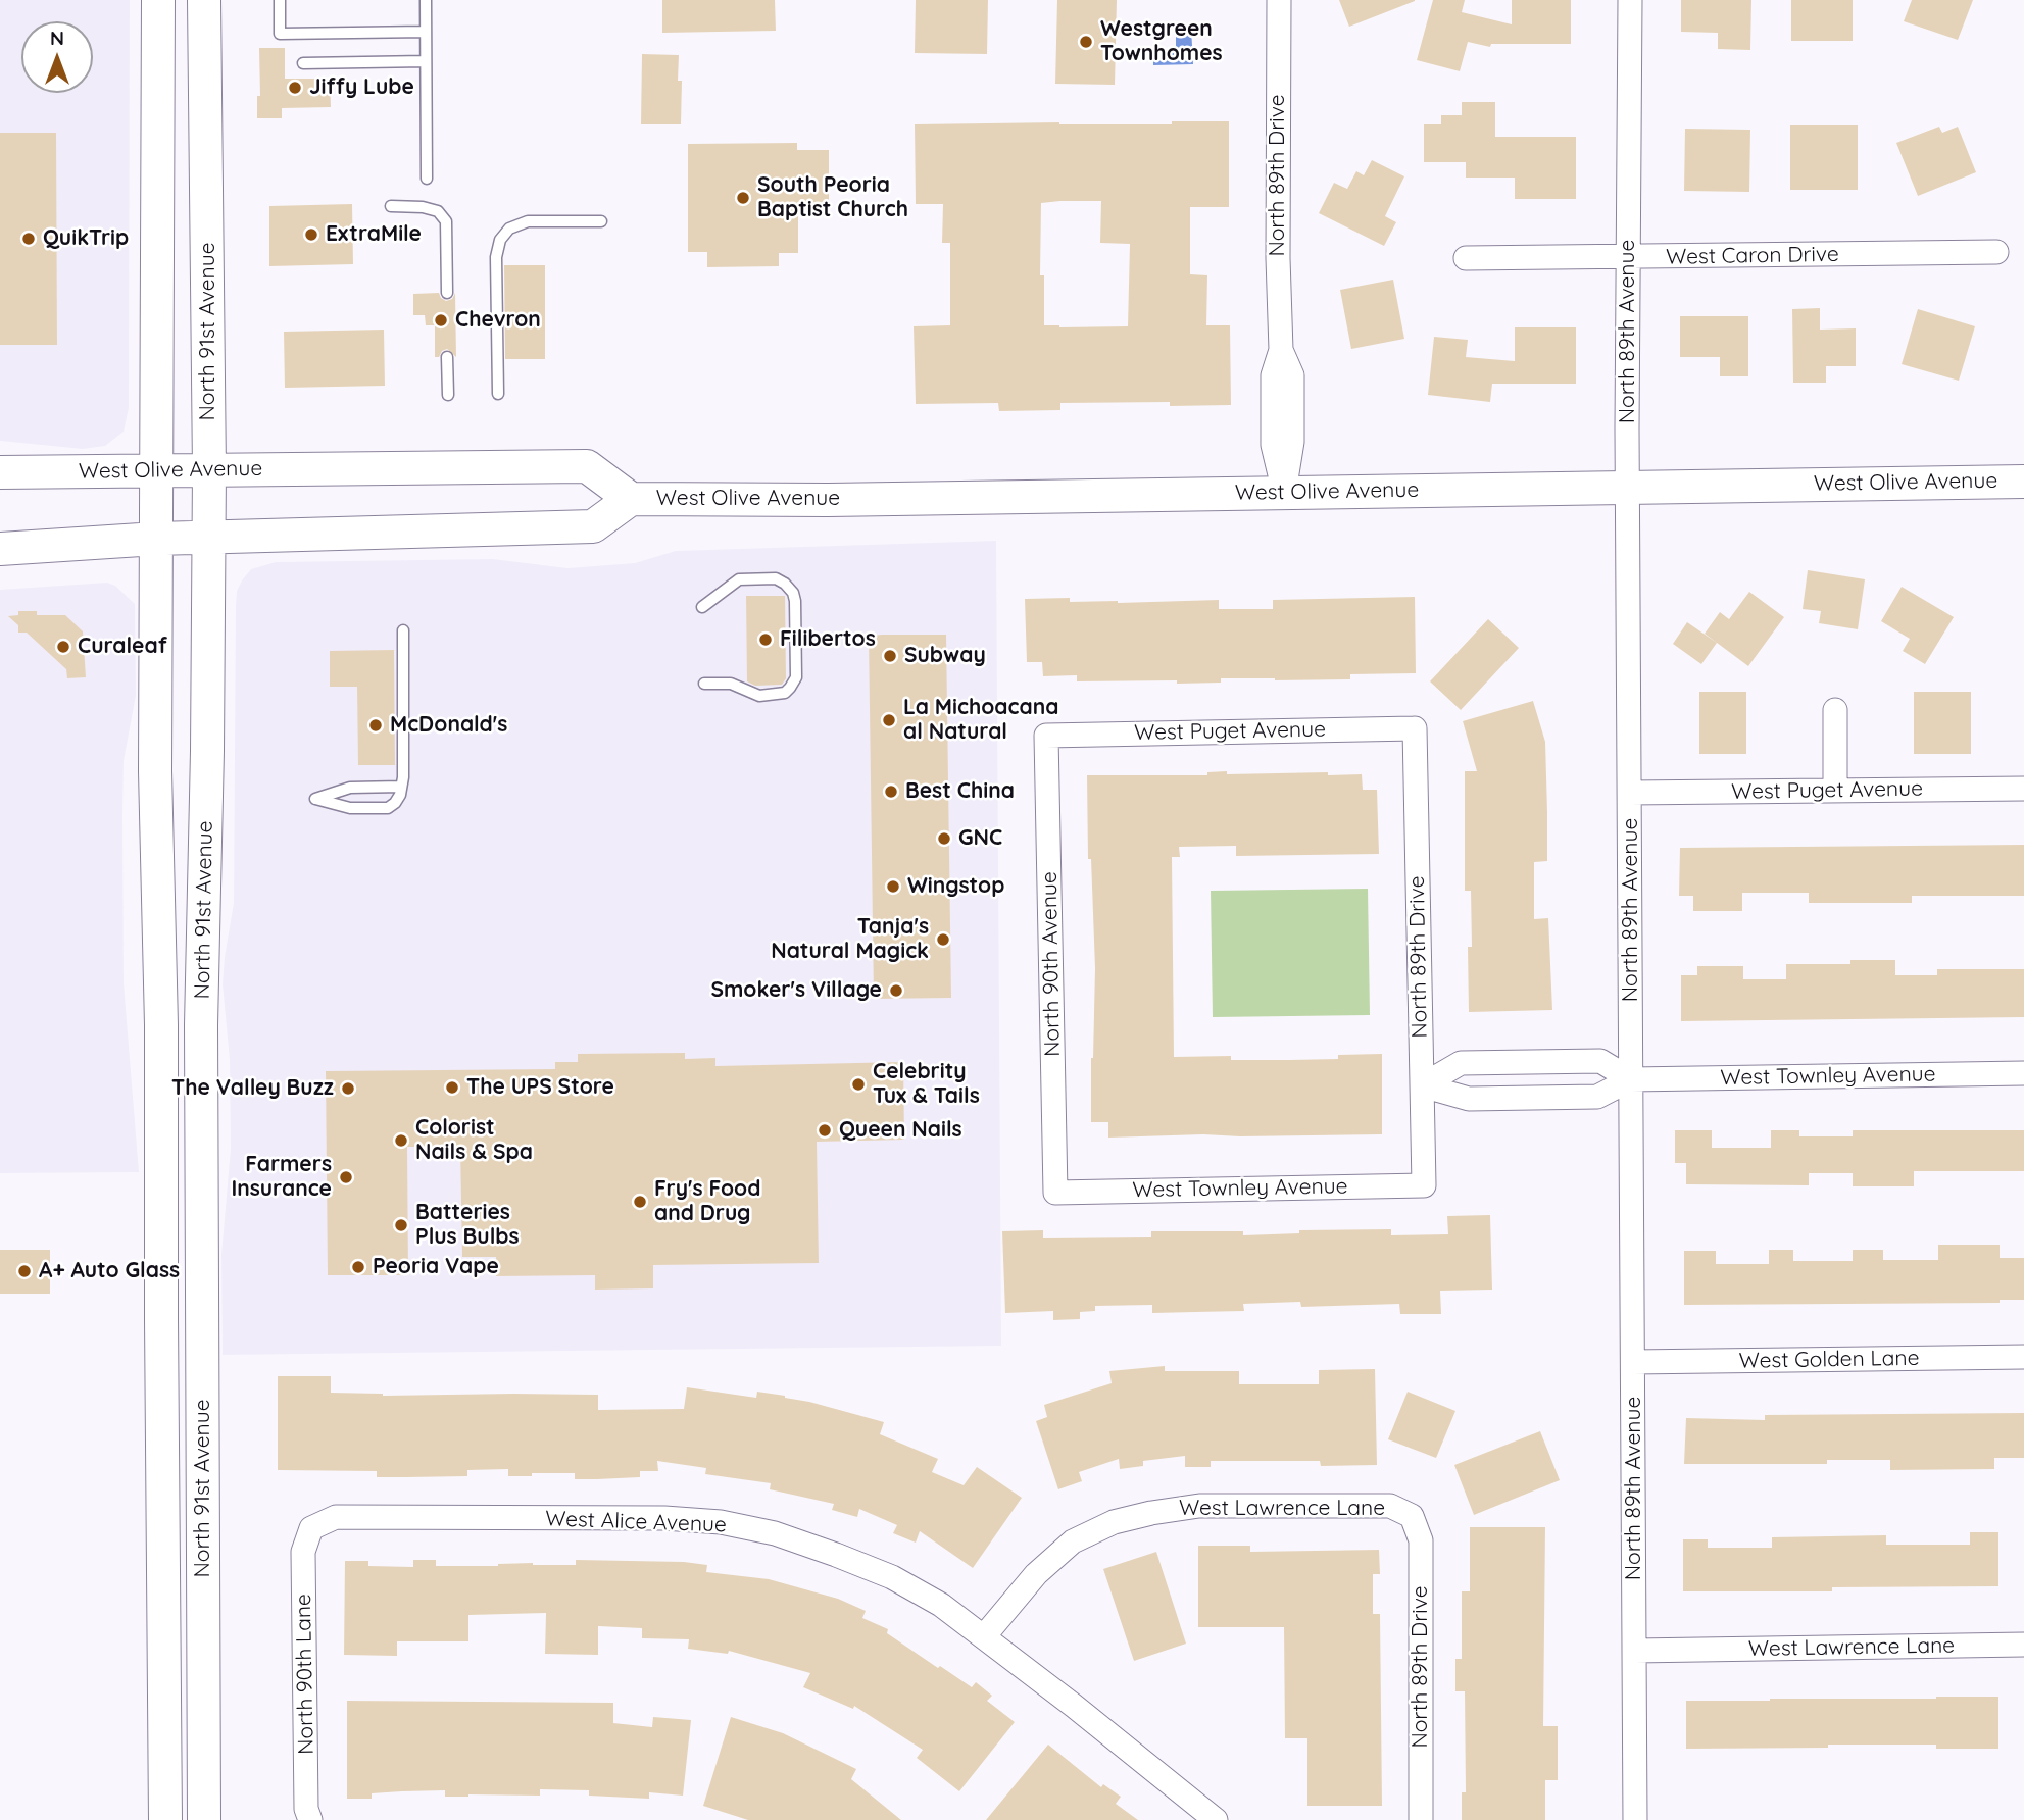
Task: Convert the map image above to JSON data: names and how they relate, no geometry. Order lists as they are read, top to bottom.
{
  "streets": {
    "main road": ["North 91st Avenue", "West Olive Avenue"],
    "street": [
      "North 89th Drive",
      "West Caron Drive",
      "North 89th Avenue",
      "West Puget Avenue",
      "North 90th Avenue",
      "West Townley Avenue",
      "West Golden Lane",
      "West Lawrence Lane",
      "West Alice Avenue",
      "North 90th Lane"
    ]
  },
  "crossings": [
    ["North 89th Drive", "West Olive Avenue"],
    ["North 89th Drive", "West Puget Avenue"],
    ["North 89th Drive", "West Townley Avenue"],
    ["North 89th Drive", "West Lawrence Lane"],
    ["West Caron Drive", "North 89th Avenue"],
    ["North 91st Avenue", "West Olive Avenue"],
    ["North 89th Avenue", "West Olive Avenue"],
    ["North 89th Avenue", "West Puget Avenue"],
    ["North 89th Avenue", "West Townley Avenue"],
    ["North 89th Avenue", "West Golden Lane"],
    ["North 89th Avenue", "West Lawrence Lane"],
    ["West Puget Avenue", "North 90th Avenue"],
    ["North 90th Avenue", "West Townley Avenue"],
    ["West Lawrence Lane", "West Alice Avenue"],
    ["West Alice Avenue", "North 90th Lane"]
  ],
  "places": [
    "Westgreen Townhomes",
    "Jiffy Lube",
    "South Peoria Baptist Church",
    "ExtraMile",
    "QuikTrip",
    "Chevron",
    "Filibertos",
    "Curaleaf",
    "Subway",
    "La Michoacana al Natural",
    "McDonald's",
    "Best China",
    "GNC",
    "Wingstop",
    "Tanja's Natural Magick",
    "Smoker's Village",
    "Celebrity Tux & Tails",
    "The UPS Store",
    "The Valley Buzz",
    "Queen Nails",
    "Colorist Nails & Spa",
    "Farmers Insurance",
    "Fry's Food and Drug",
    "Batteries Plus Bulbs",
    "Peoria Vape",
    "A+ Auto Glass"
  ],
  "north": "top"
}
